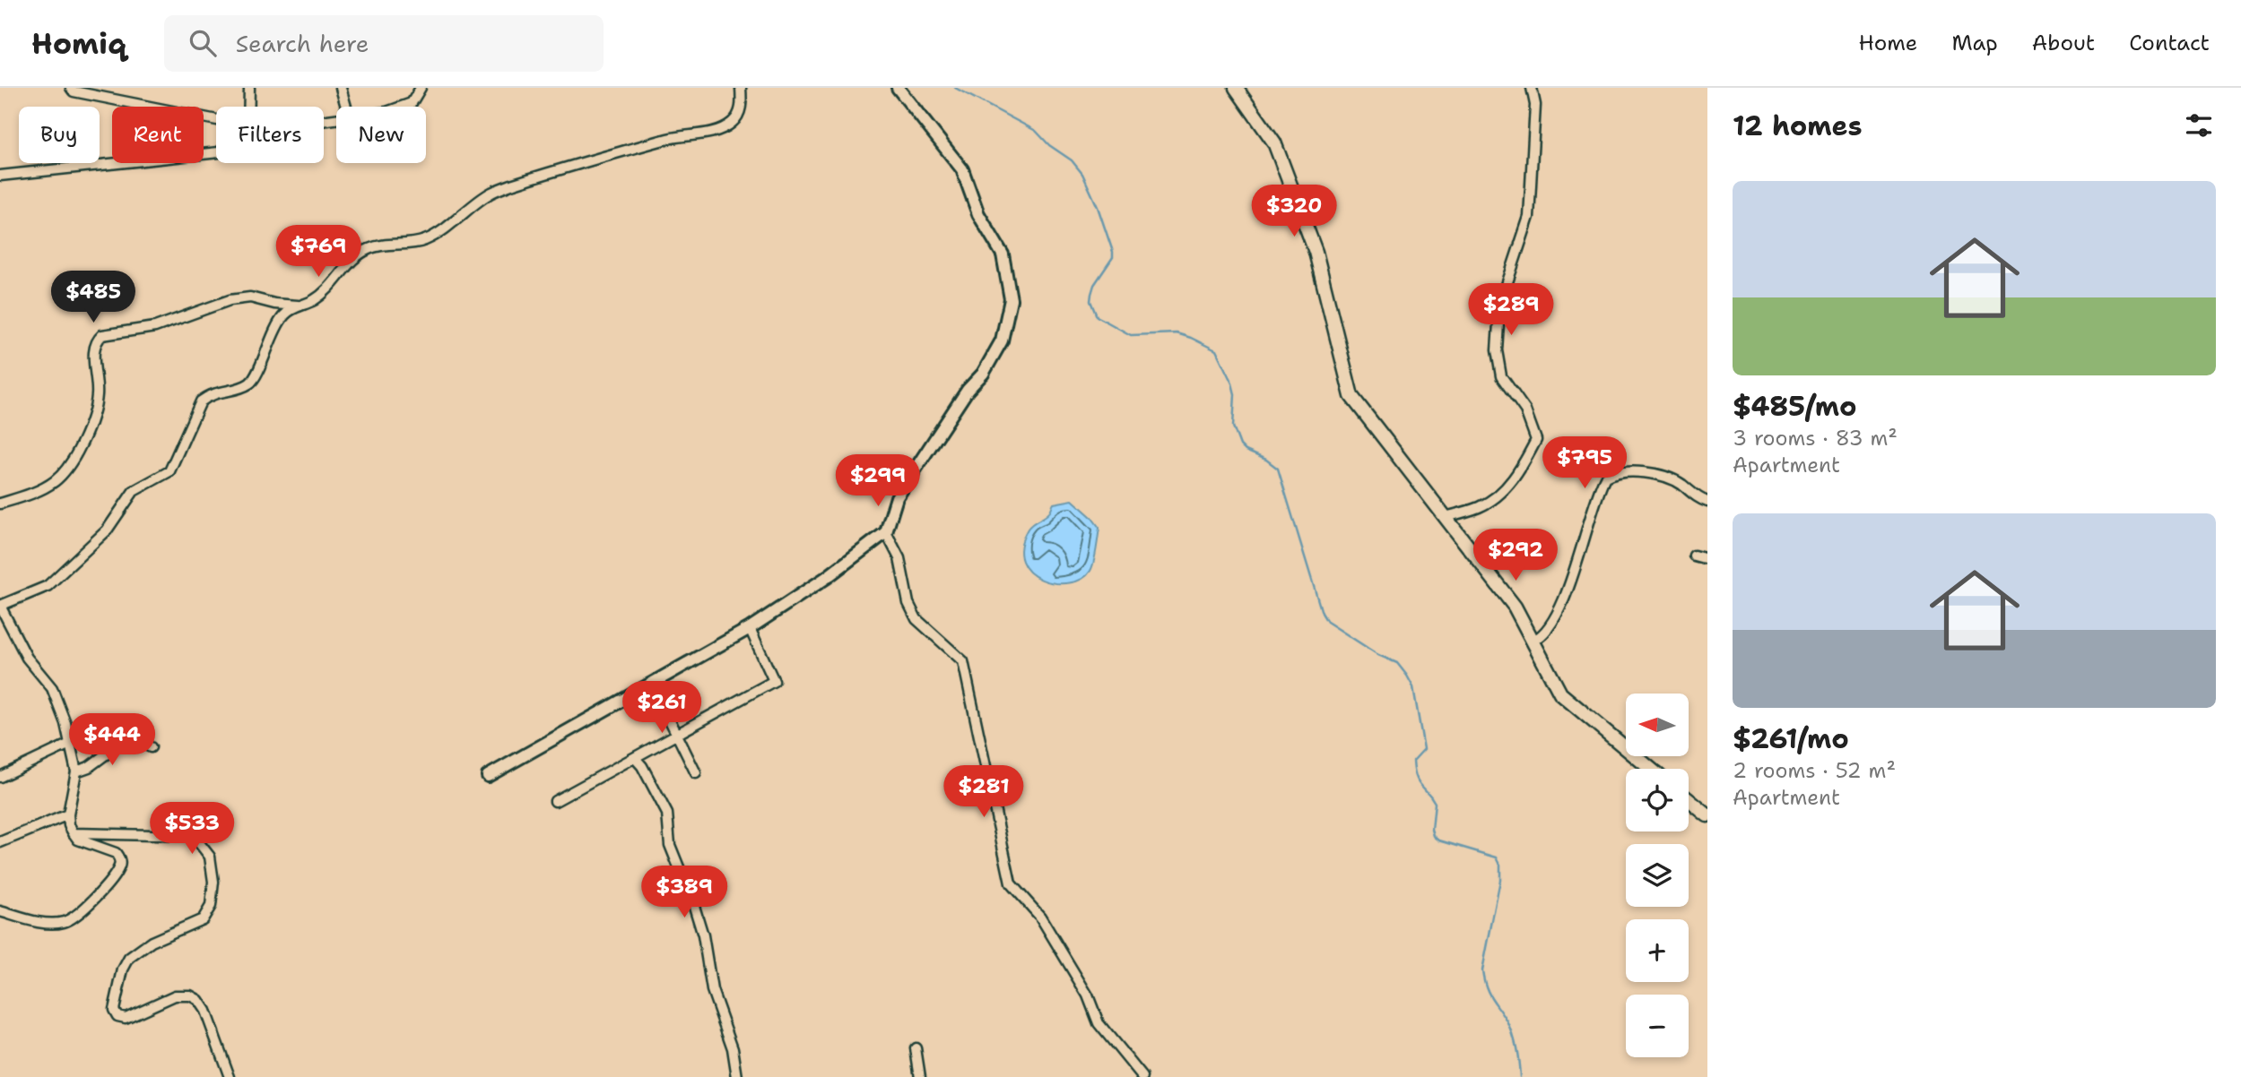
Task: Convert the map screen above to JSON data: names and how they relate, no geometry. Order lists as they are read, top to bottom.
{
  "north": "left",
  "page": {
    "header": "Homiq",
    "search": "Search here",
    "nav": [
      "Home",
      "Map",
      "About",
      "Contact"
    ],
    "heading": "12 homes",
    "chip": [
      "Buy",
      "Rent",
      "Filters",
      "New"
    ],
    "list": [
      {
        "name": "$485/mo",
        "note": "3 rooms · 83 m² · Apartment"
      },
      {
        "name": "$261/mo",
        "note": "2 rooms · 52 m² · Apartment"
      }
    ],
    "price": [
      "$320",
      "$769",
      "$485",
      "$289",
      "$795",
      "$299",
      "$292",
      "$261",
      "$444",
      "$281",
      "$533",
      "$389"
    ],
    "map_buttons": ["+", "−"]
  }
}
